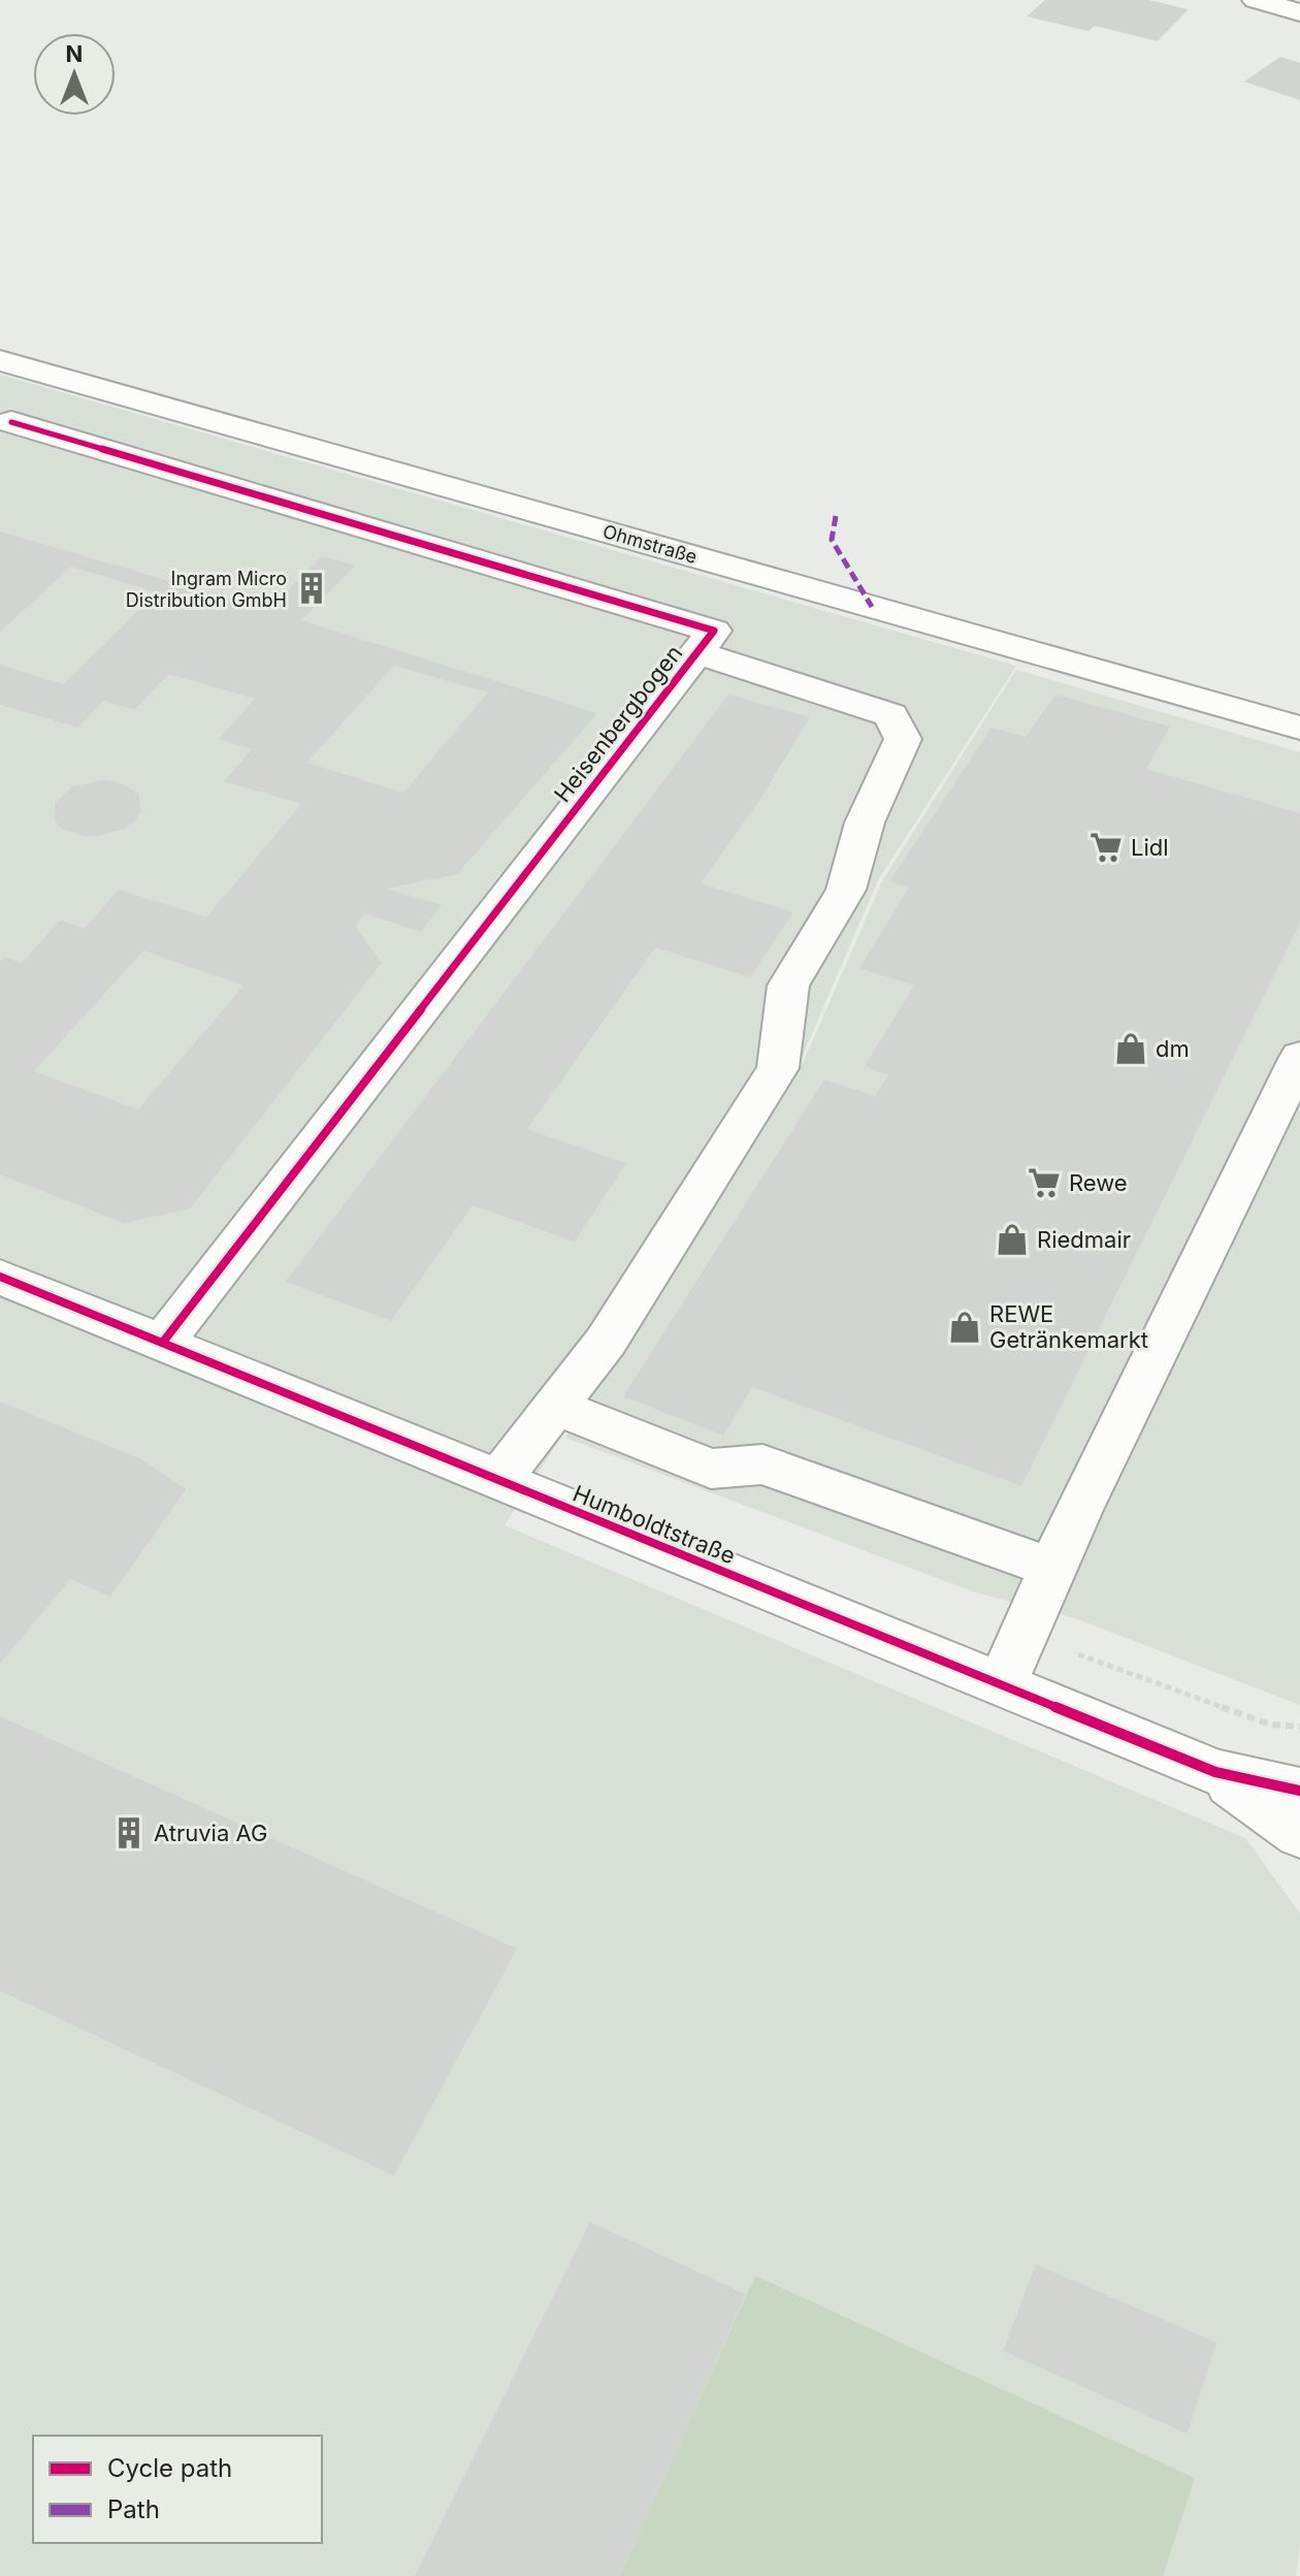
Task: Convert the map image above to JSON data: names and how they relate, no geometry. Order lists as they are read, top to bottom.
{
  "streets": {
    "street": ["Ohmstraße", "Heisenbergbogen", "Humboldtstraße"]
  },
  "crossings": [
    ["Ohmstraße", "Heisenbergbogen"],
    ["Heisenbergbogen", "Humboldtstraße"]
  ],
  "places": {
    "building": ["Ingram Micro Distribution GmbH", "Atruvia AG"],
    "supermarket": ["Lidl", "Rewe"],
    "shop": ["dm", "Riedmair", "REWE Getränkemarkt"]
  },
  "legend": ["Cycle path", "Path"],
  "north": "top"
}
